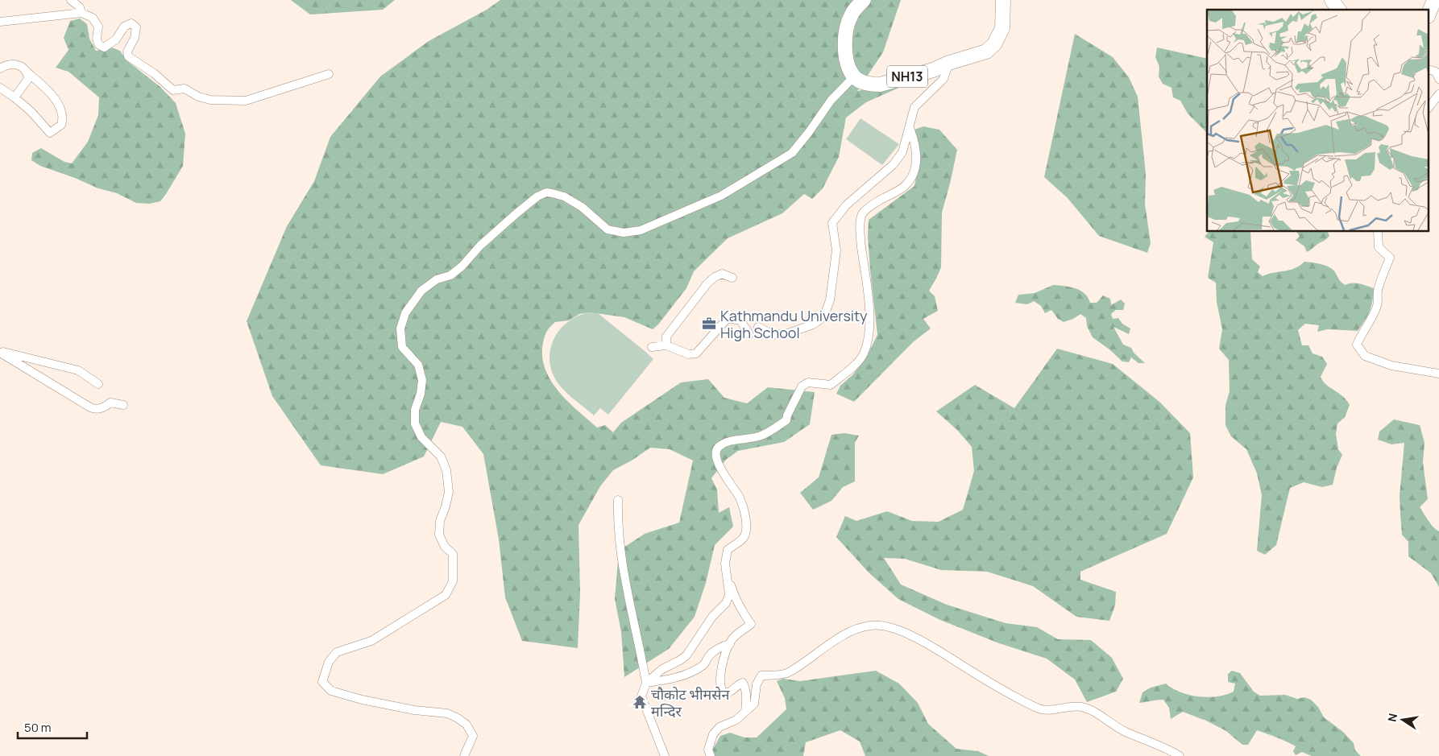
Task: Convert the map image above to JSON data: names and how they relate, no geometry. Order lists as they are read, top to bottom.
{
  "streets": {
    "highway": ["NH13"]
  },
  "places": {
    "office": ["Kathmandu University High School"],
    "temple": ["चौकोट भीमसेन मन्दिर"]
  },
  "scale_bar": "50 m",
  "north": "left"
}
